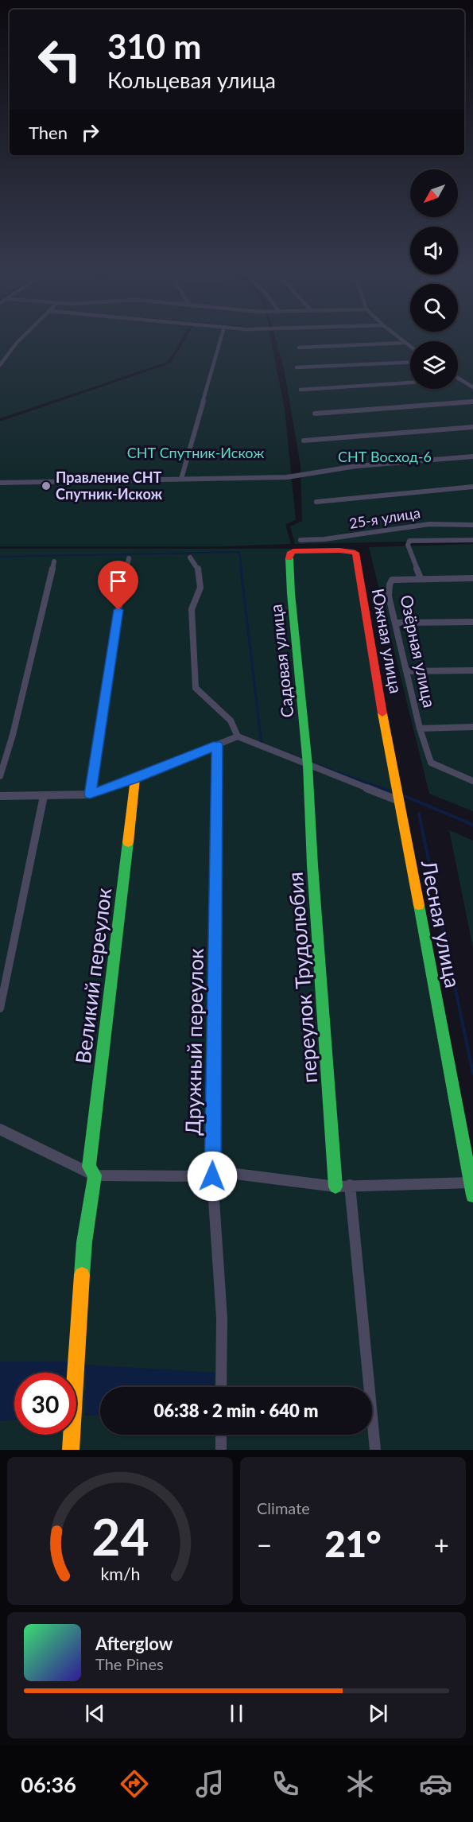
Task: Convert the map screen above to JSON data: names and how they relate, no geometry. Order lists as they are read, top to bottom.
{
  "streets": {
    "street": [
      "25-я улица",
      "Южная улица",
      "Озёрная улица",
      "Садовая улица",
      "Лесная улица",
      "Великий переулок",
      "переулок Трудолюбия",
      "Дружный переулок"
    ]
  },
  "crossings": [
    ["Южная улица", "Садовая улица"],
    ["Южная улица", "Лесная улица"],
    ["Садовая улица", "переулок Трудолюбия"]
  ],
  "parks": ["СНТ Спутник-Искож", "СНТ Восход-6"],
  "places": ["Правление СНТ Спутник-Искож"],
  "north": "bottom left",
  "page": {
    "turn": ["310 m", "Кольцевая улица"],
    "then": "Then",
    "limit": "30",
    "trip": "06:38 · 2 min · 640 m",
    "tile": "Climate",
    "heat": ["−", "21°", "+"],
    "song": ["Afterglow", "The Pines"],
    "tabs": "06:36",
    "gauge": ["24", "km/h"]
  }
}
